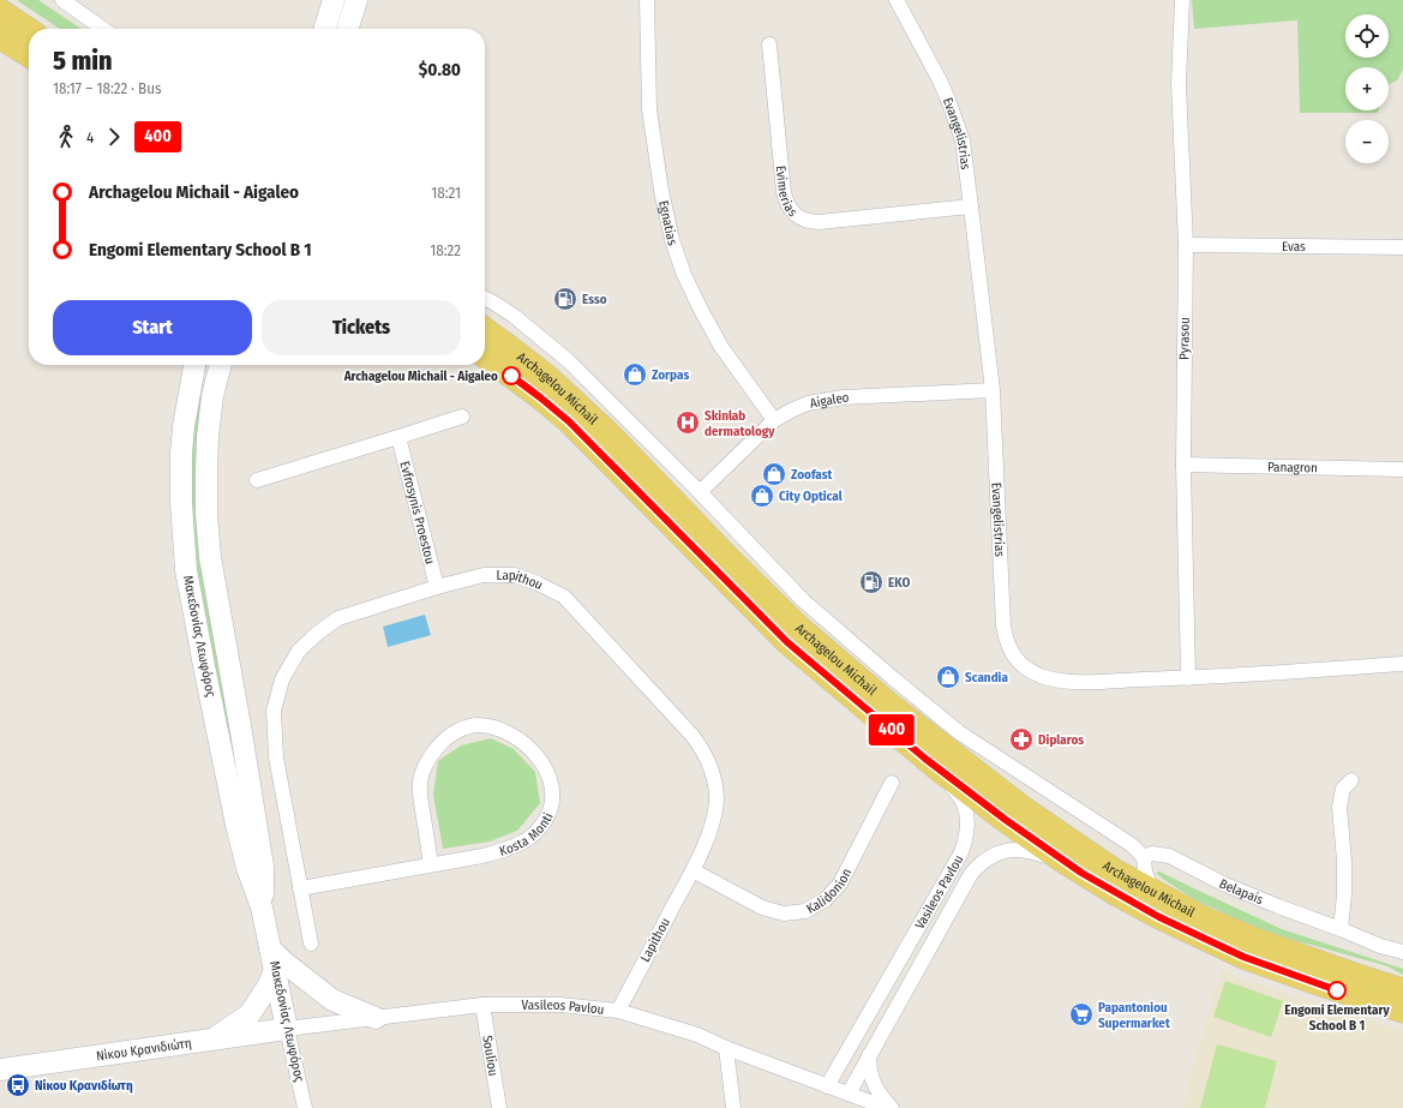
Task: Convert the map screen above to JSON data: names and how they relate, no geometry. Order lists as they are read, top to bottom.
{
  "streets": {
    "main road": ["Archagelou Michail", "Μακεδονίας Λεωφόρος", "Νίκου Κρανιδιώτη"],
    "street": [
      "Evangelistrias",
      "Evimerias",
      "Egnatias",
      "Evas",
      "Pyrasou",
      "Aigaleo",
      "Panagron",
      "Evfrosynis Proestou",
      "Lapithou",
      "Kosta Monti",
      "Kalidonion",
      "Belapais",
      "Vasileos Pavlou",
      "Souliou"
    ]
  },
  "crossings": [
    ["Evangelistrias", "Evimerias"],
    ["Evangelistrias", "Pyrasou"],
    ["Evangelistrias", "Aigaleo"],
    ["Egnatias", "Aigaleo"],
    ["Evas", "Pyrasou"],
    ["Pyrasou", "Panagron"],
    ["Archagelou Michail", "Vasileos Pavlou"],
    ["Evfrosynis Proestou", "Lapithou"],
    ["Lapithou", "Kosta Monti"],
    ["Lapithou", "Kalidonion"],
    ["Lapithou", "Vasileos Pavlou"],
    ["Μακεδονίας Λεωφόρος", "Vasileos Pavlou"],
    ["Μακεδονίας Λεωφόρος", "Νίκου Κρανιδιώτη"],
    ["Vasileos Pavlou", "Νίκου Κρανιδιώτη"],
    ["Vasileos Pavlou", "Souliou"]
  ],
  "places": {
    "fuel station": ["Esso", "EKO"],
    "shop": [
      "Zorpas",
      "Zoofast",
      "City Optical",
      "Scandia"
    ],
    "other": ["Archagelou Michail - Aigaleo", "Engomi Elementary School B 1"],
    "hospital": ["Skinlab dermatology"],
    "pharmacy": ["Diplaros"],
    "supermarket": ["Papantoniou Supermarket"],
    "bus stop": ["Νίκου Κρανιδίωτη"]
  },
  "lines": ["bus line 400"],
  "page": {
    "on_map": "400",
    "map_buttons": ["+", "−"],
    "heading": ["5 min", "18:17 – 18:22 · Bus", "$0.80"],
    "legs": ["4", "400"],
    "list": [
      {
        "name": "Archagelou Michail - Aigaleo",
        "value": "18:21"
      },
      {
        "name": "Engomi Elementary School B 1",
        "value": "18:22"
      }
    ],
    "buttons": ["Start", "Tickets"]
  }
}
